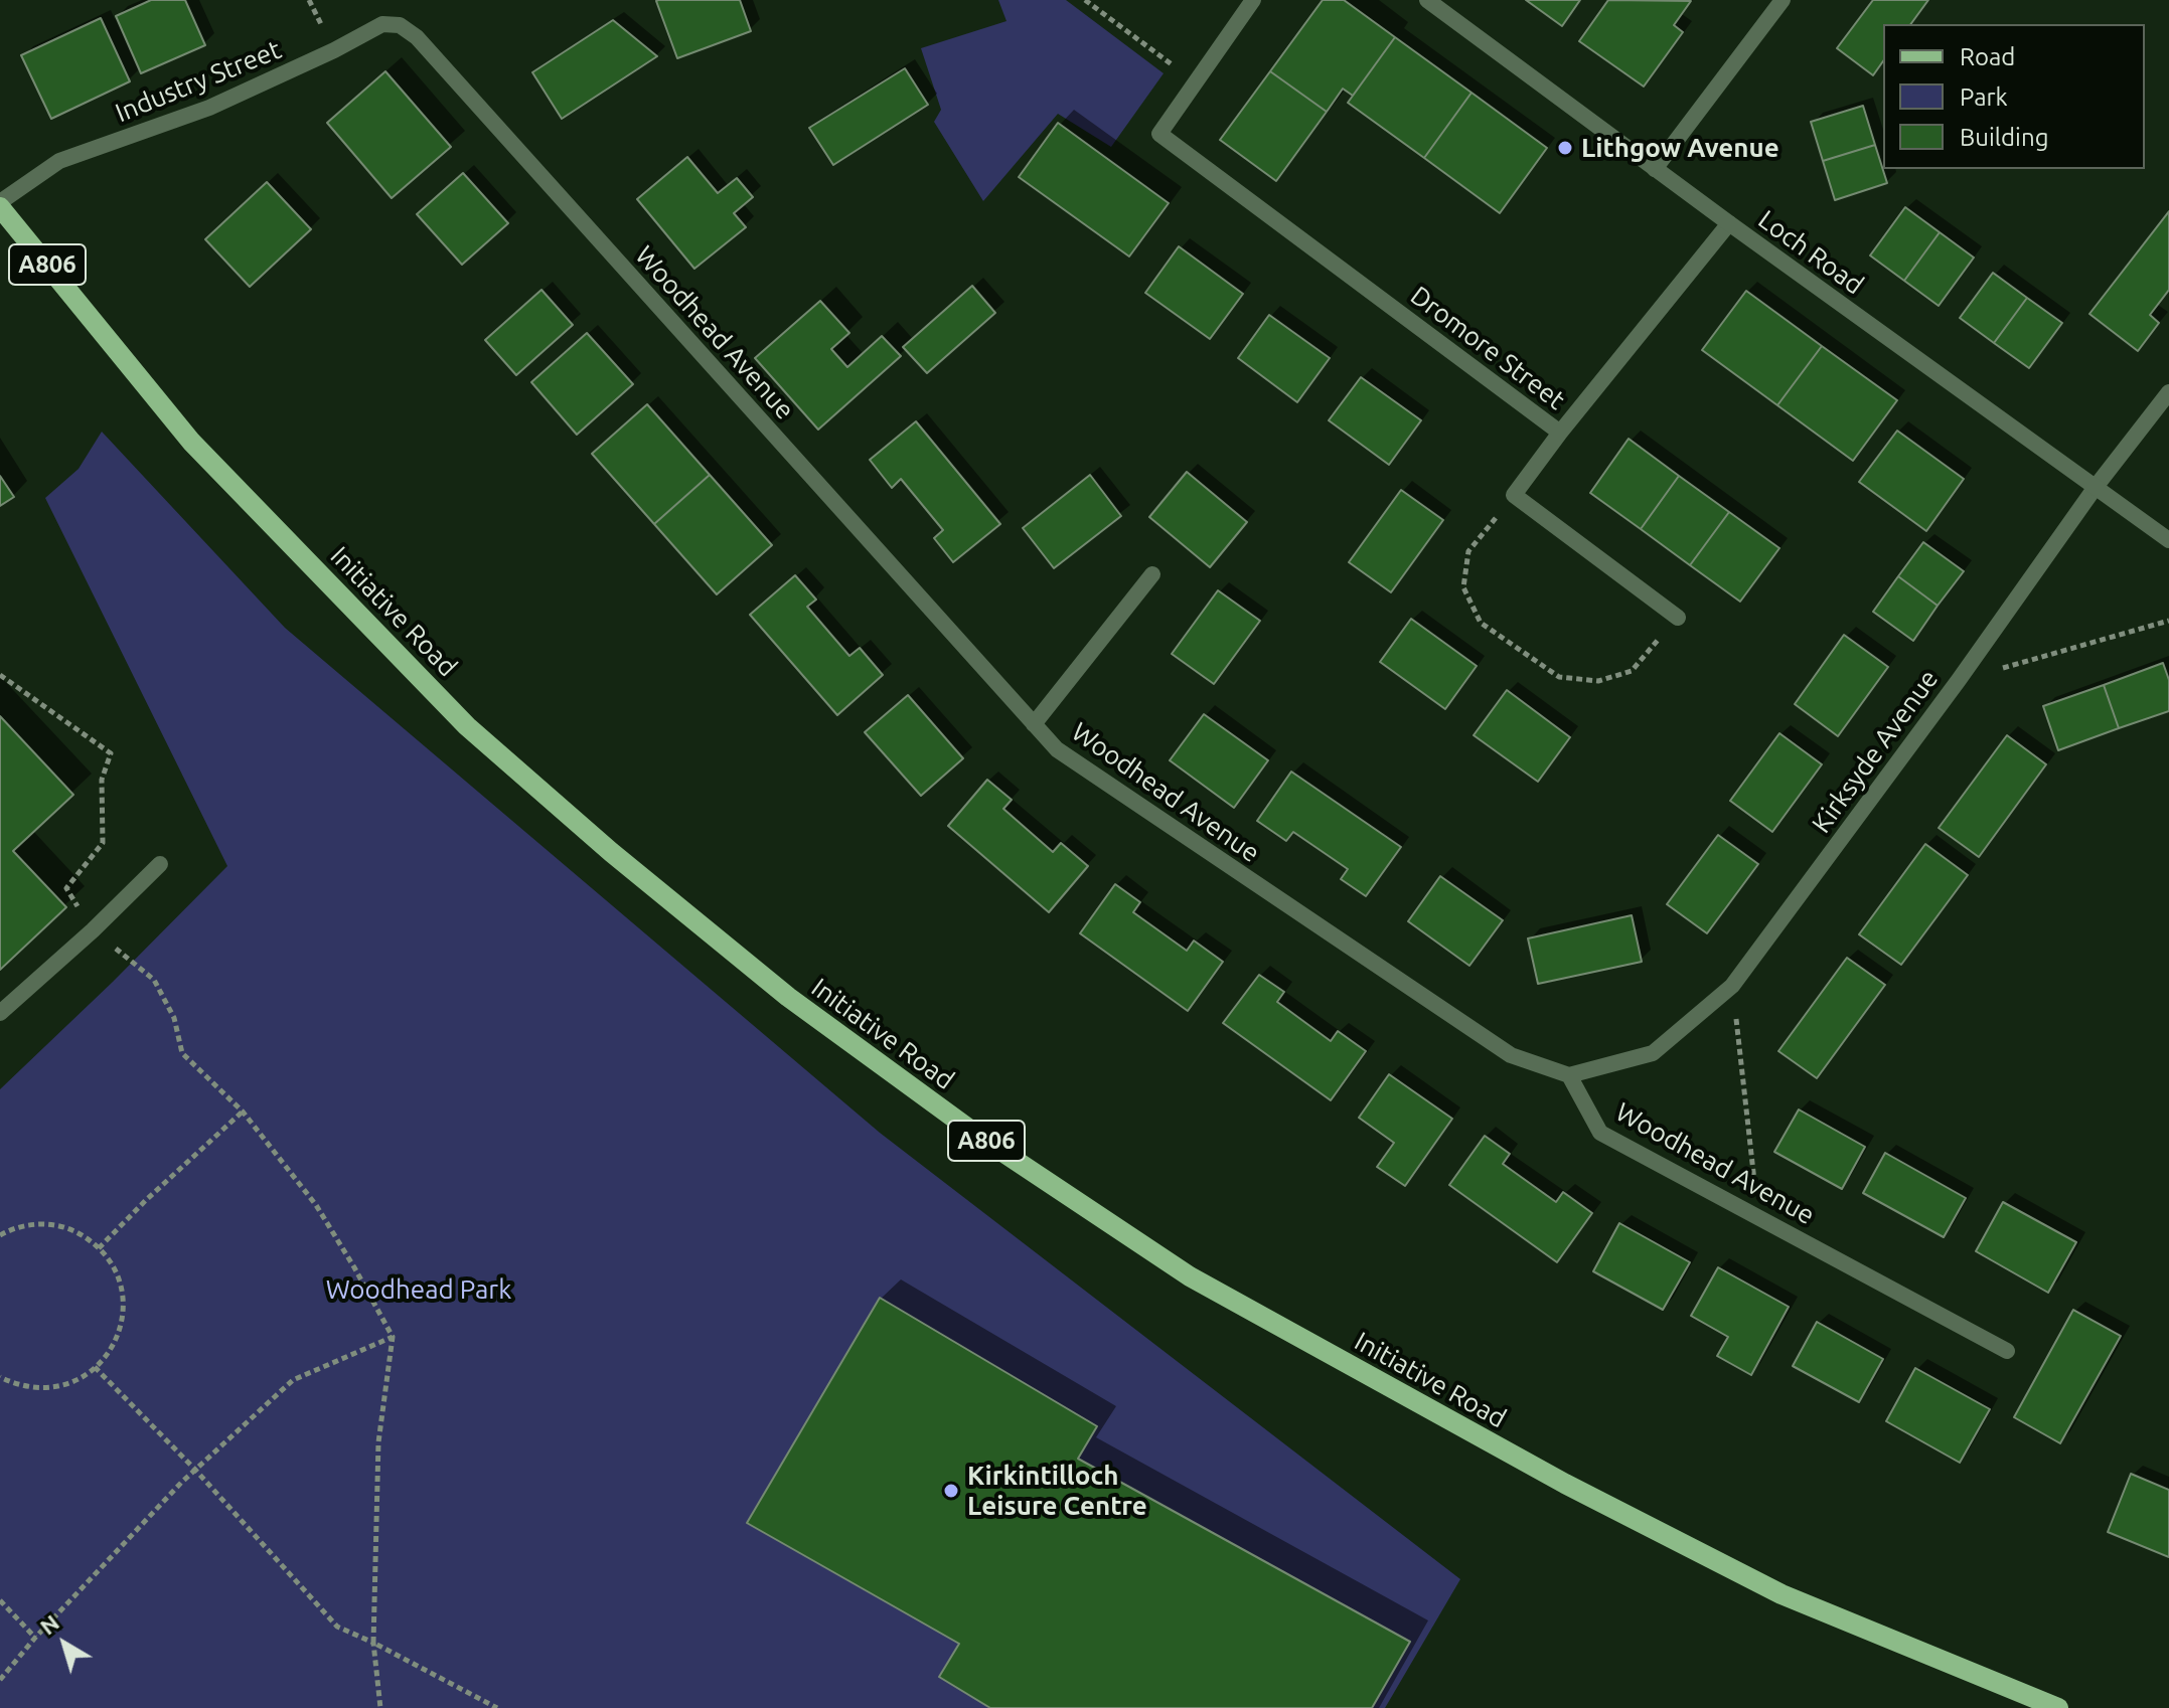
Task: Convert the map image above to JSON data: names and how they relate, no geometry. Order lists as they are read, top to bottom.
{
  "streets": {
    "main road": ["A806", "Initiative Road"],
    "street": [
      "Industry Street",
      "Loch Road",
      "Woodhead Avenue",
      "Dromore Street",
      "Kirksyde Avenue"
    ]
  },
  "crossings": [
    ["Industry Street", "Woodhead Avenue"],
    ["Industry Street", "Initiative Road"],
    ["Loch Road", "Kirksyde Avenue"],
    ["Woodhead Avenue", "Kirksyde Avenue"]
  ],
  "parks": ["Woodhead Park"],
  "places": ["Lithgow Avenue", "Kirkintilloch Leisure Centre"],
  "legend": ["Road", "Park", "Building"],
  "north": "top left"
}
